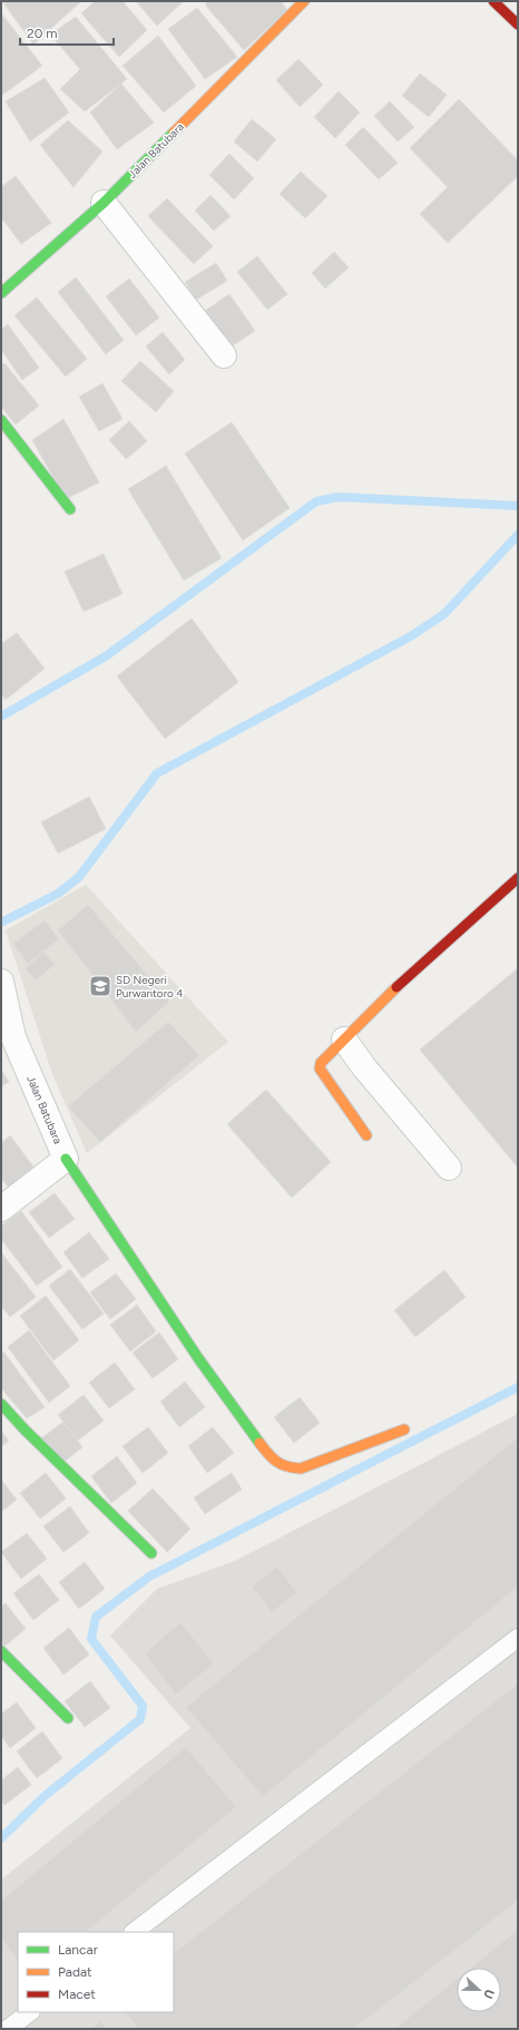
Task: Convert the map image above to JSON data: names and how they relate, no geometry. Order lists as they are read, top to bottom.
{
  "streets": {
    "main road": ["Jalan Batubara"]
  },
  "places": {
    "school or university": ["SD Negeri Purwantoro 4"]
  },
  "legend": ["Lancar", "Padat", "Macet"],
  "scale_bar": "20 m",
  "north": "right"
}
